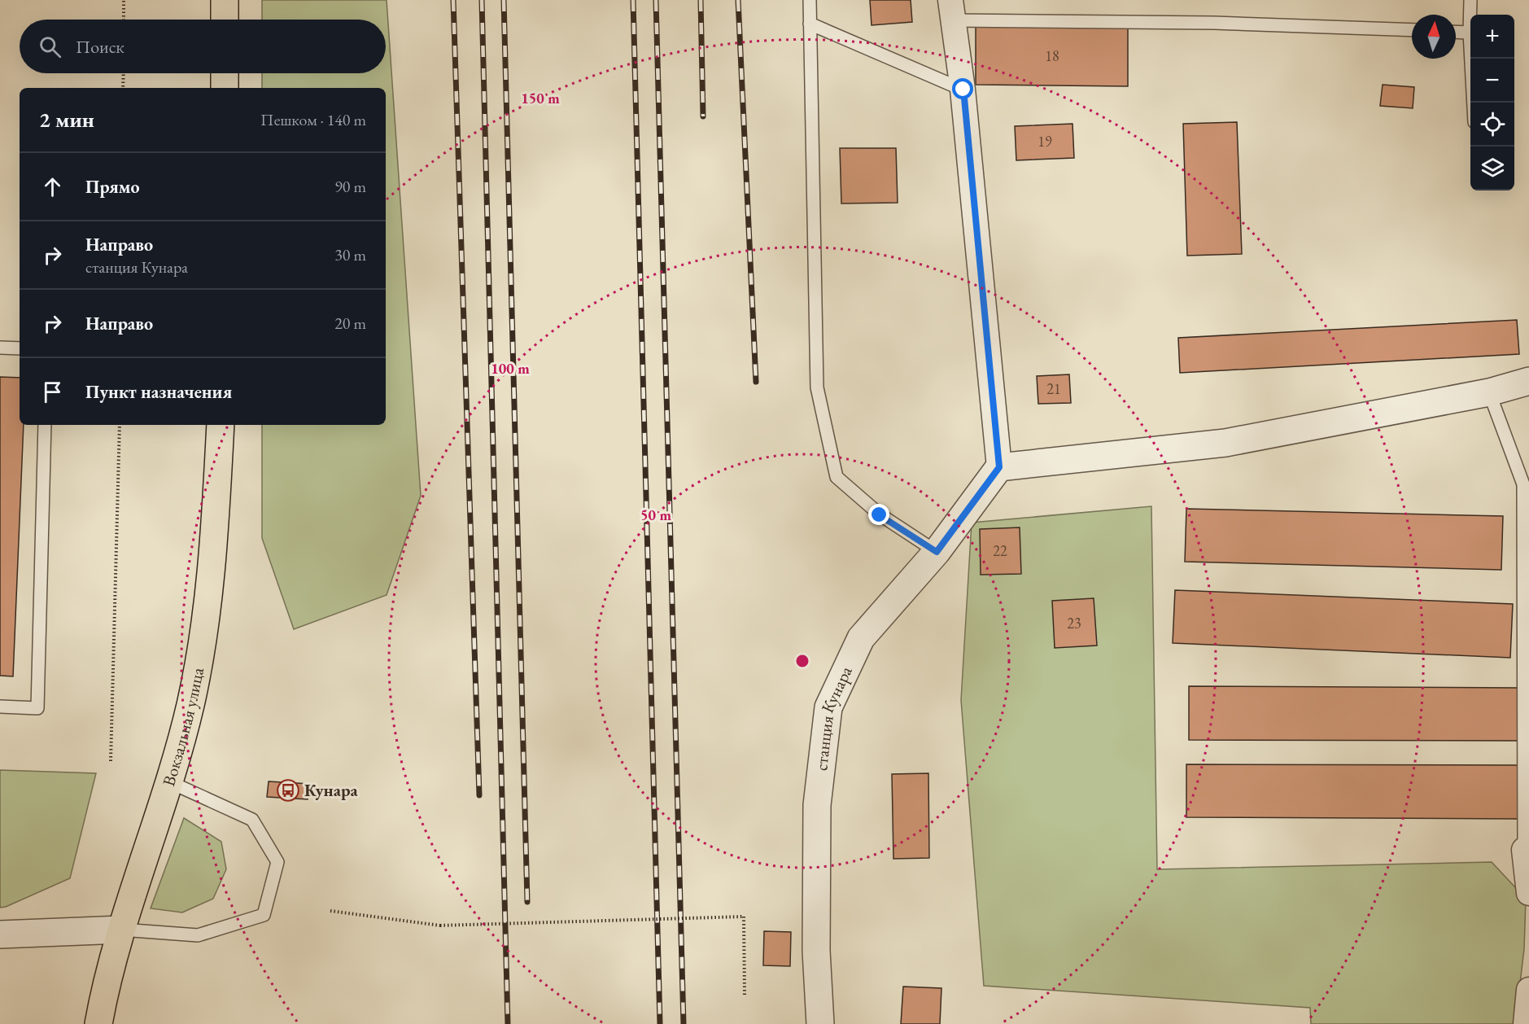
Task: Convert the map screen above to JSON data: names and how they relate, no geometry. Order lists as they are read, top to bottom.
{
  "streets": {
    "main road": ["Вокзальная улица"],
    "street": ["станция Кунара"]
  },
  "places": {
    "bus stop": ["Кунара"]
  },
  "house_numbers": [
    "18",
    "19",
    "21",
    "22",
    "23"
  ],
  "north": "top",
  "page": {
    "map_buttons": ["+", "−"],
    "search": "Поиск",
    "heading": ["2 мин", "Пешком · 140 m"],
    "list": [
      ["Прямо", "90 m"],
      ["Направо", "станция Кунара", "30 m"],
      ["Направо", "20 m"],
      "Пункт назначения"
    ]
  },
  "rings": ["150 m", "100 m", "50 m"]
}
